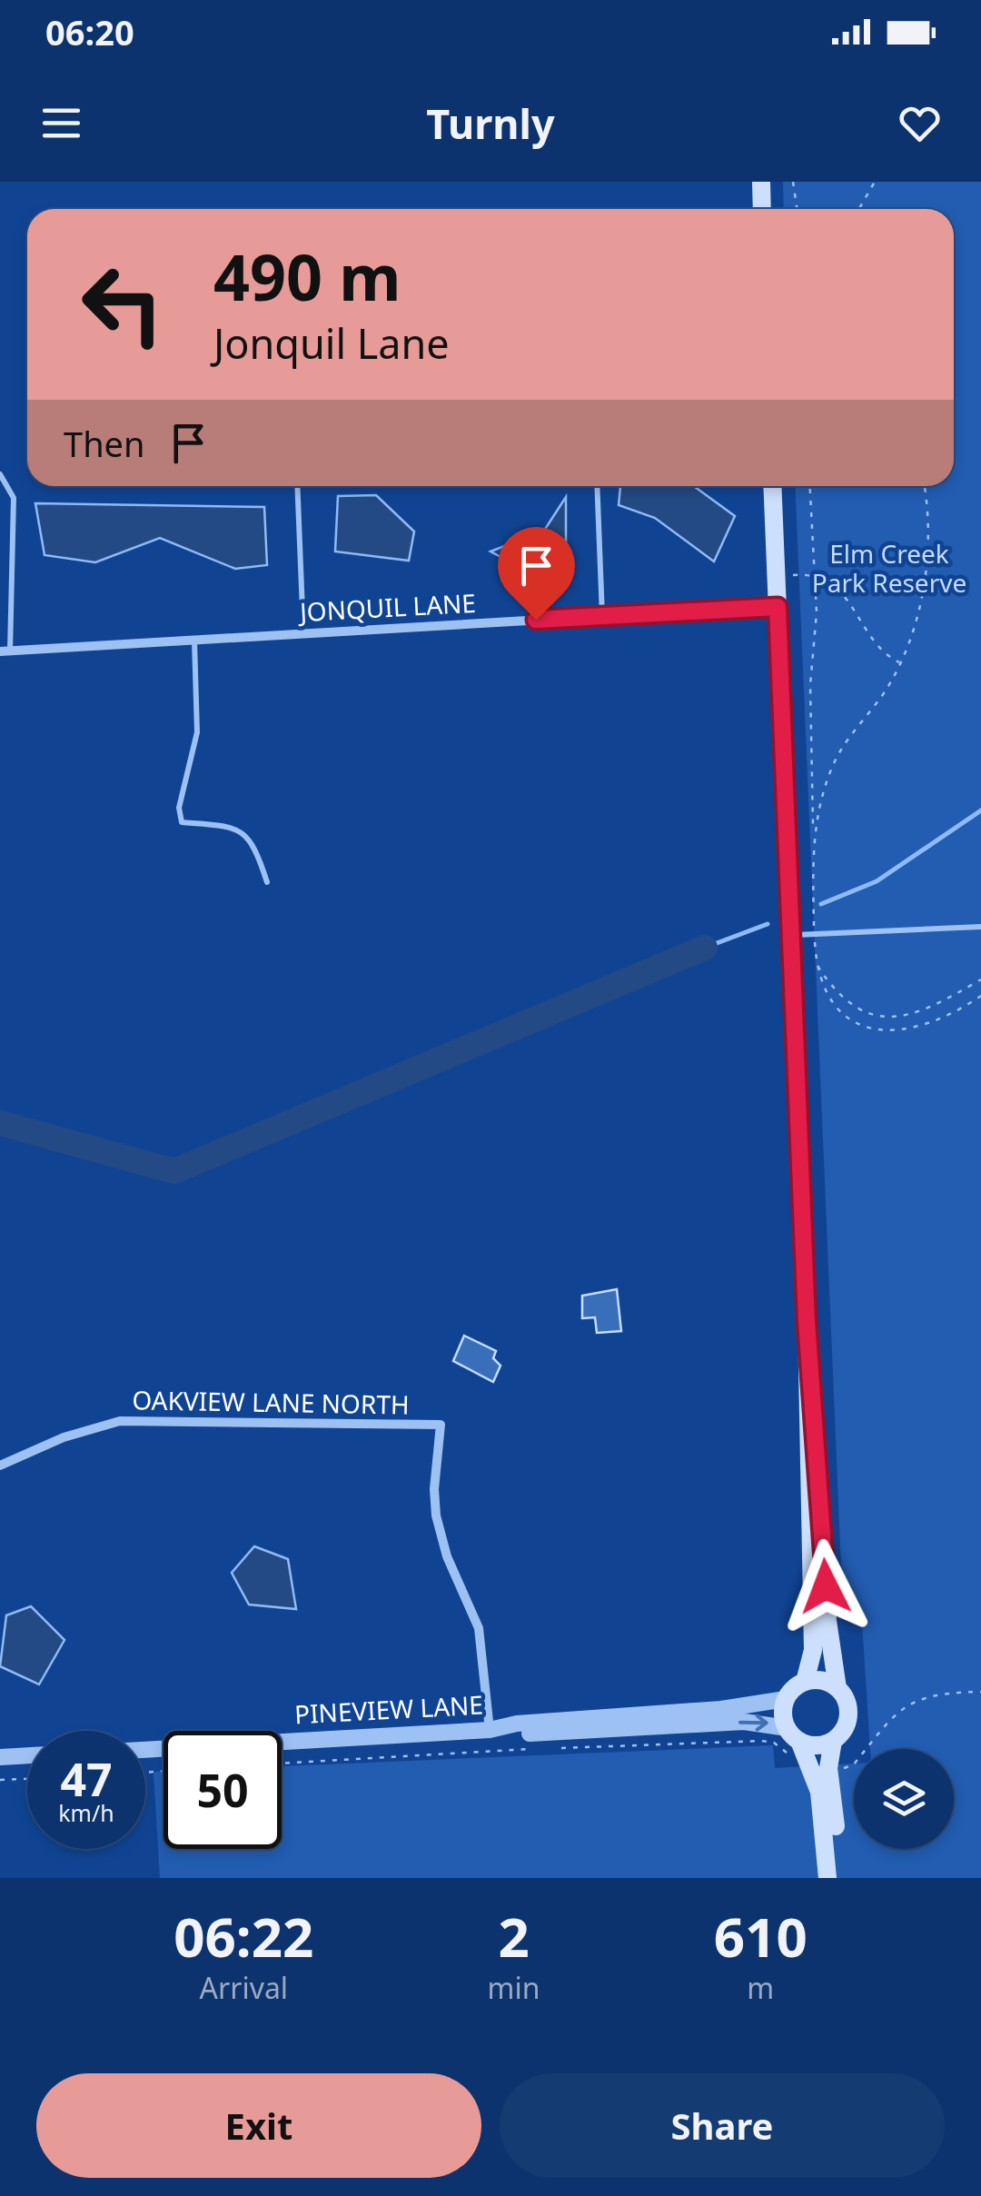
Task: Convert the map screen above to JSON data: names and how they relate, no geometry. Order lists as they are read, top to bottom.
{
  "streets": {
    "street": ["JONQUIL LANE", "OAKVIEW LANE NORTH", "PINEVIEW LANE"]
  },
  "crossings": [
    ["OAKVIEW LANE NORTH", "PINEVIEW LANE"]
  ],
  "parks": ["Elm Creek Park Reserve"],
  "page": {
    "status": "06:20",
    "header": "Turnly",
    "turn": ["490 m", "Jonquil Lane"],
    "then": "Then",
    "speed": "47 km/h",
    "limit": "50",
    "eta": [
      "06:22",
      "Arrival",
      "2",
      "min",
      "610",
      "m"
    ],
    "buttons": ["Exit", "Share"]
  }
}
